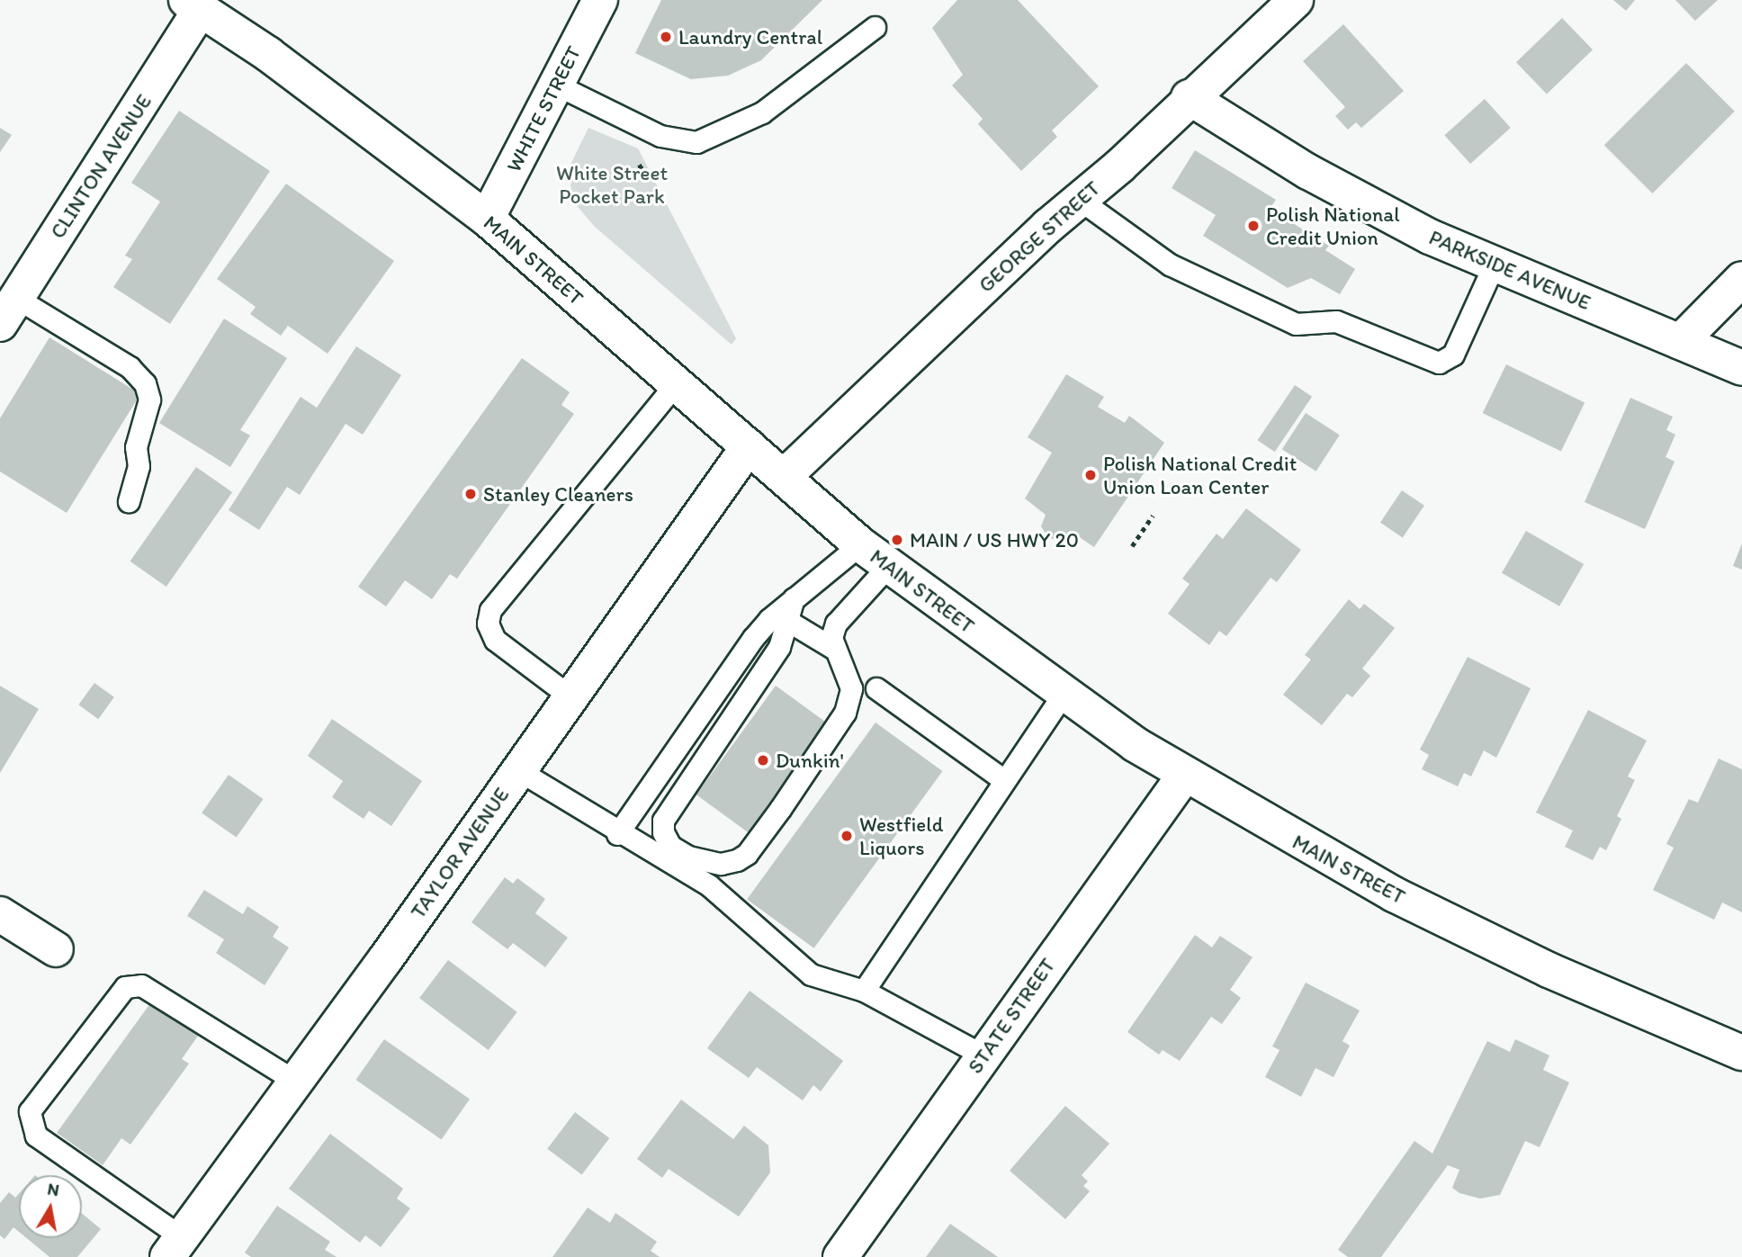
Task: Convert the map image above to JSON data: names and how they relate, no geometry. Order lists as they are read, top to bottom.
{
  "streets": {
    "street": [
      "WHITE STREET",
      "CLINTON AVENUE",
      "GEORGE STREET",
      "MAIN STREET",
      "PARKSIDE AVENUE",
      "TAYLOR AVENUE",
      "STATE STREET"
    ]
  },
  "crossings": [
    ["WHITE STREET", "MAIN STREET"],
    ["CLINTON AVENUE", "MAIN STREET"],
    ["GEORGE STREET", "MAIN STREET"],
    ["GEORGE STREET", "PARKSIDE AVENUE"],
    ["MAIN STREET", "TAYLOR AVENUE"],
    ["MAIN STREET", "STATE STREET"]
  ],
  "parks": ["White Street Pocket Park"],
  "places": [
    "Laundry Central",
    "Polish National Credit Union",
    "Polish National Credit Union Loan Center",
    "Stanley Cleaners",
    "MAIN / US HWY 20",
    "Dunkin'",
    "Westfield Liquors"
  ],
  "north": "top"
}
